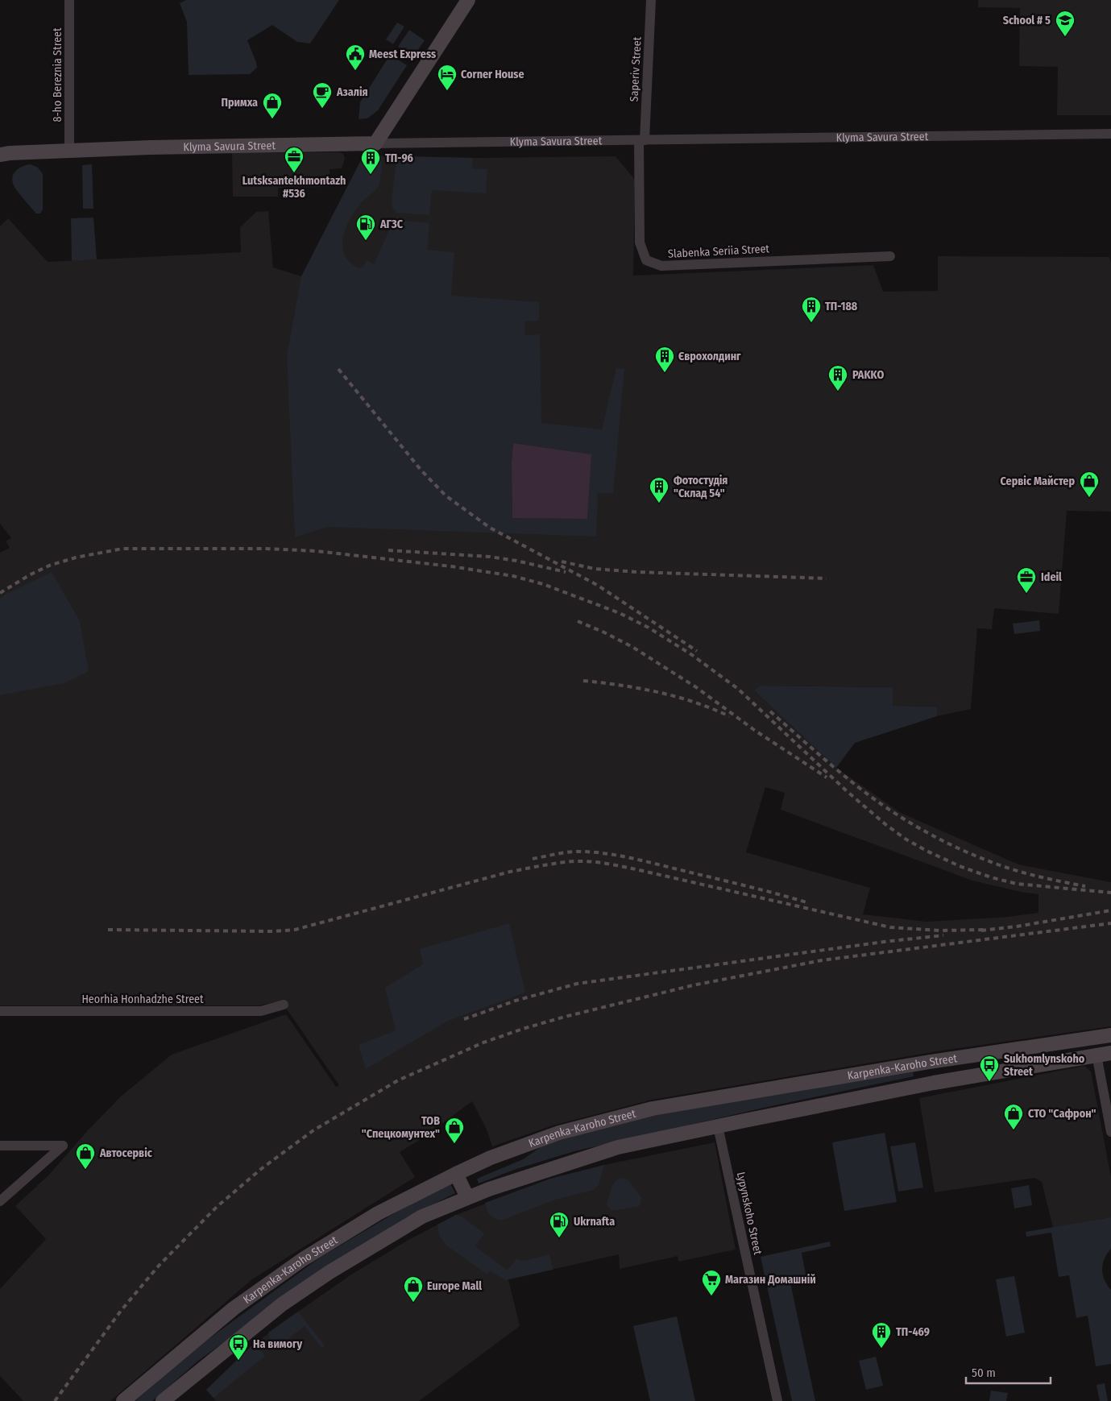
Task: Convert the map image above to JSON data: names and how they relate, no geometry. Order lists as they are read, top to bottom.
{
  "streets": {
    "main road": ["Klyma Savura Street", "Karpenka-Karoho Street"],
    "street": [
      "Saperiv Street",
      "8-ho Bereznia Street",
      "Slabenka Seriia Street",
      "Heorhia Honhadzhe Street",
      "Lypynskoho Street"
    ]
  },
  "crossings": [
    ["Saperiv Street", "Klyma Savura Street"],
    ["Saperiv Street", "Slabenka Seriia Street"],
    ["8-ho Bereznia Street", "Klyma Savura Street"],
    ["Klyma Savura Street", "Slabenka Seriia Street"],
    ["Karpenka-Karoho Street", "Lypynskoho Street"]
  ],
  "places": {
    "school or university": ["School # 5"],
    "public building": ["Meest Express"],
    "hotel": ["Corner House"],
    "cafe": ["Азалія"],
    "shop": [
      "Примха",
      "Сервіс Майстер",
      "СТО \"Сафрон\"",
      "ТОВ \"Спецкомунтех\"",
      "Автосервіс",
      "Europe Mall"
    ],
    "office": ["Lutsksantekhmontazh #536", "Ideil"],
    "building": [
      "ТП-96",
      "ТП-188",
      "Єврохолдинг",
      "PAKKO",
      "Фотостудія \"Склад 54\"",
      "ТП-469"
    ],
    "fuel station": ["АГЗС", "Ukrnafta"],
    "bus stop": ["Sukhomlynskoho Street", "На вимогу"],
    "supermarket": ["Магазин Домашній"]
  },
  "scale_bar": "50 m"
}
